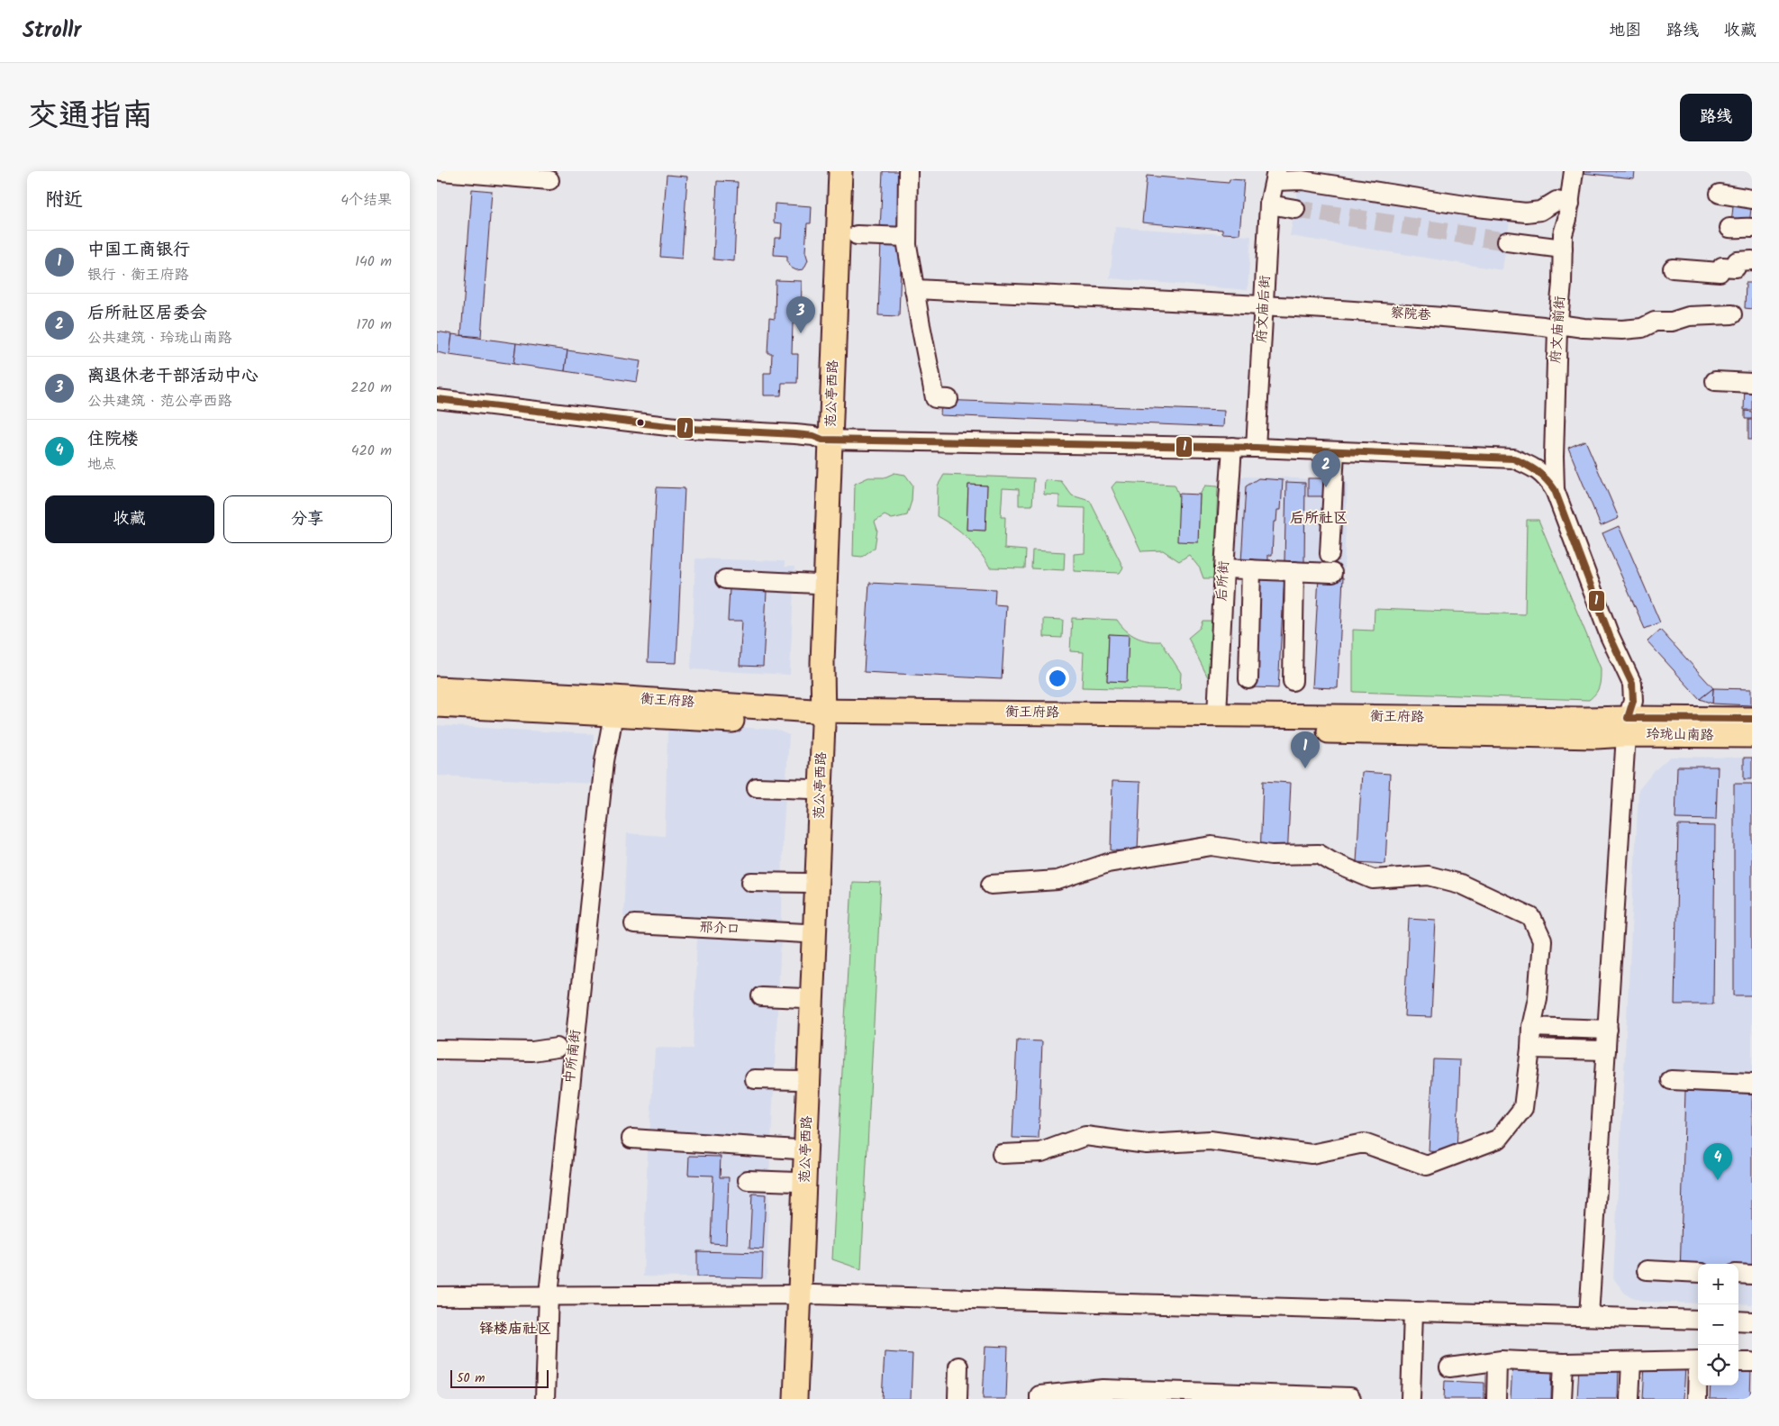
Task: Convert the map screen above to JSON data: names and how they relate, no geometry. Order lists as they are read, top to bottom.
{
  "streets": {
    "main road": ["范公亭西路", "衡王府路", "玲珑山南路"],
    "street": [
      "府文庙后街",
      "察院巷",
      "府文庙前街",
      "后所街",
      "邢介口",
      "中所南街"
    ]
  },
  "crossings": [
    ["府文庙后街", "察院巷"],
    ["察院巷", "府文庙前街"],
    ["范公亭西路", "衡王府路"],
    ["范公亭西路", "邢介口"],
    ["后所街", "衡王府路"],
    ["衡王府路", "玲珑山南路"],
    ["衡王府路", "中所南街"]
  ],
  "districts": ["后所社区", "铎楼庙社区"],
  "lines": ["transit line 1"],
  "scale_bar": "50 m",
  "page": {
    "header": "Strollr",
    "nav": ["地图", "路线", "收藏"],
    "title": "交通指南",
    "buttons": [
      "路线",
      ["收藏", "分享"]
    ],
    "heading": ["附近", "4个结果"],
    "list": [
      {
        "mark": "1",
        "name": "中国工商银行",
        "note": "银行 · 衡王府路",
        "value": "140 m"
      },
      {
        "mark": "2",
        "name": "后所社区居委会",
        "note": "公共建筑 · 玲珑山南路",
        "value": "170 m"
      },
      {
        "mark": "3",
        "name": "离退休老干部活动中心",
        "note": "公共建筑 · 范公亭西路",
        "value": "220 m"
      },
      {
        "mark": "4",
        "name": "住院楼",
        "note": "地点",
        "value": "420 m"
      }
    ],
    "pins": [
      "3",
      "2",
      "1",
      "4"
    ],
    "map_buttons": ["+", "−"],
    "scale": "50 m"
  }
}
